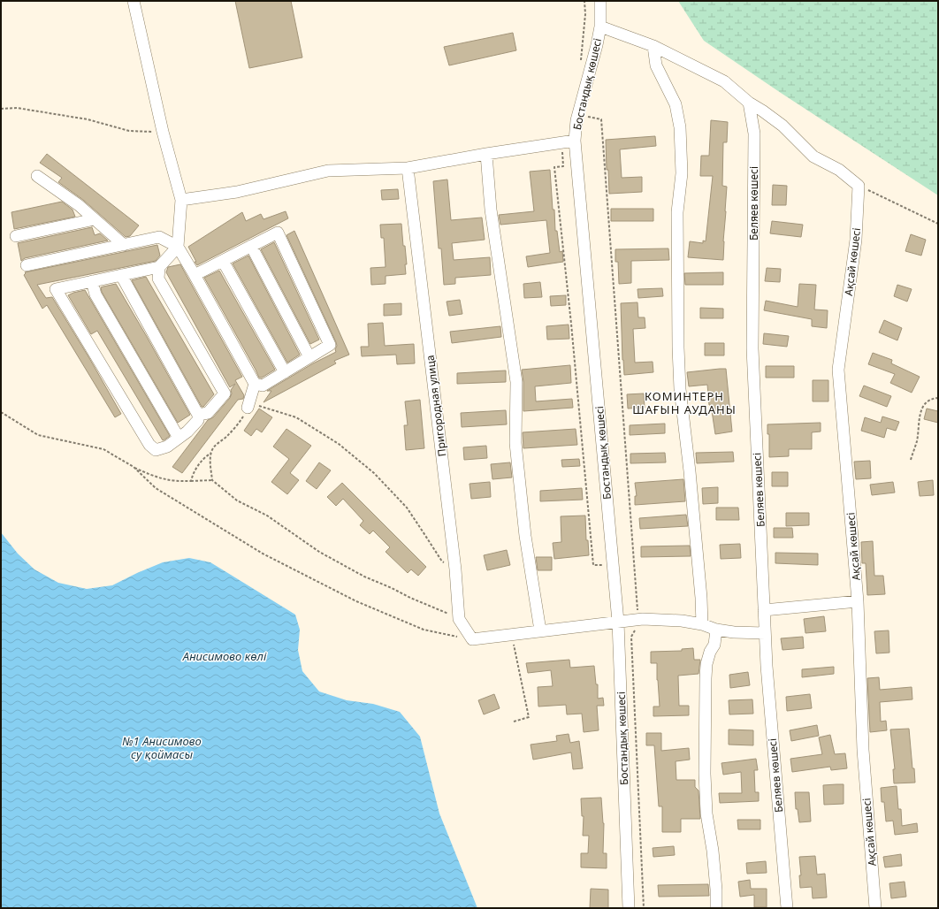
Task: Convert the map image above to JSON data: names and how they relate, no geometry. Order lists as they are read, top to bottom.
{
  "streets": {
    "street": [
      "Бостандық көшесі",
      "Беляев көшесі",
      "Ақсай көшесі",
      "Пригородная улица"
    ]
  },
  "districts": ["КОМИНТЕРН ШАҒЫН АУДАНЫ"],
  "water": ["Анисимово көлі", "№1 Анисимово су қоймасы"]
}
